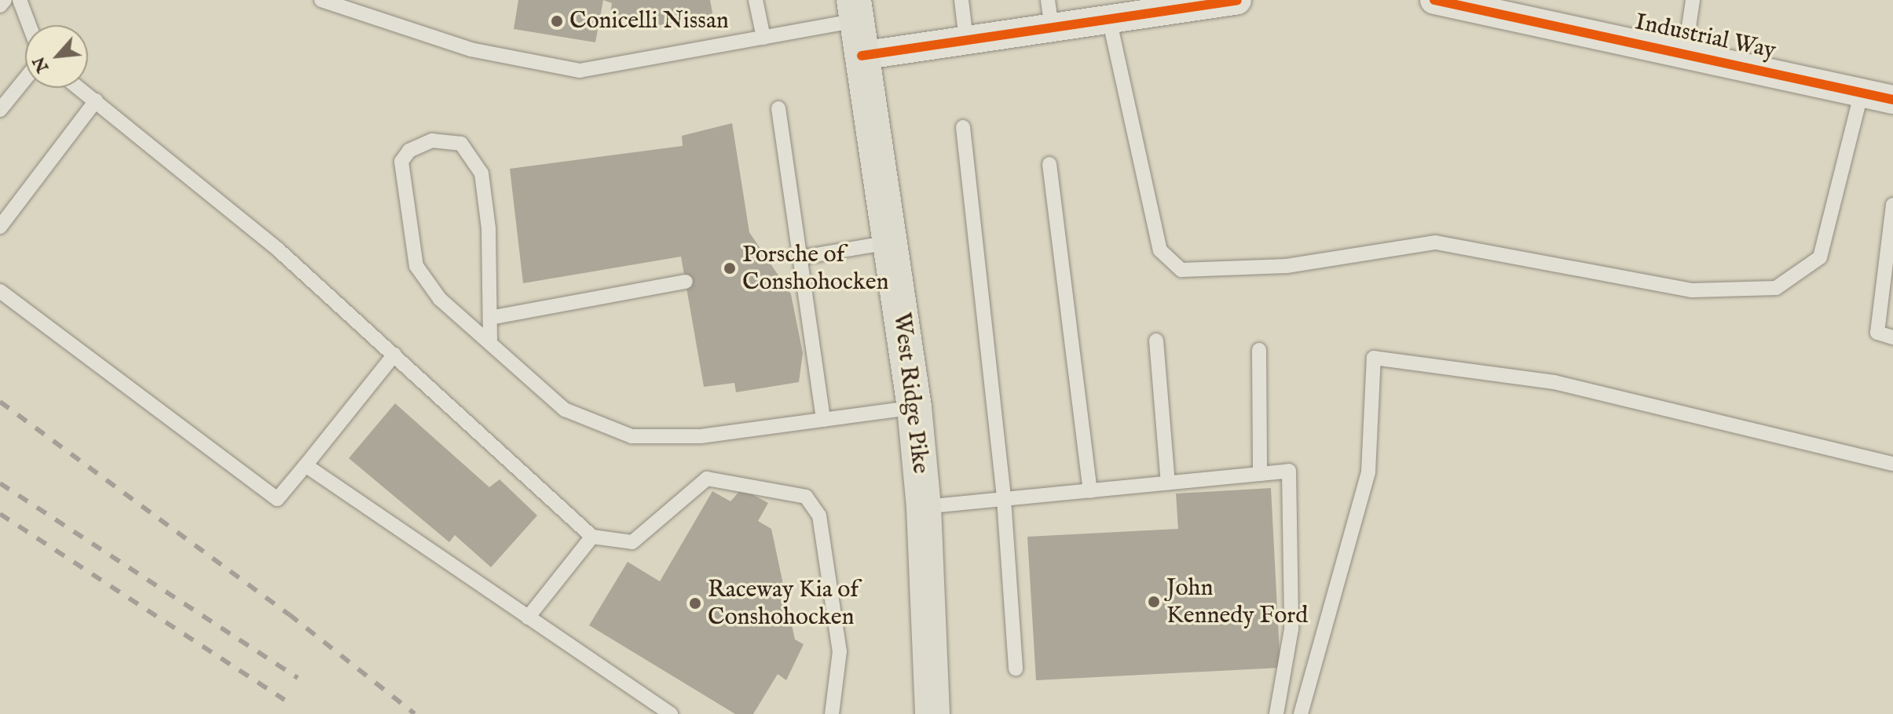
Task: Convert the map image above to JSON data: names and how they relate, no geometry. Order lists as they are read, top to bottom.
{
  "streets": {
    "main road": ["West Ridge Pike"],
    "street": ["Industrial Way"]
  },
  "places": [
    "Conicelli Nissan",
    "Porsche of Conshohocken",
    "John Kennedy Ford",
    "Raceway Kia of Conshohocken"
  ],
  "north": "bottom left"
}
